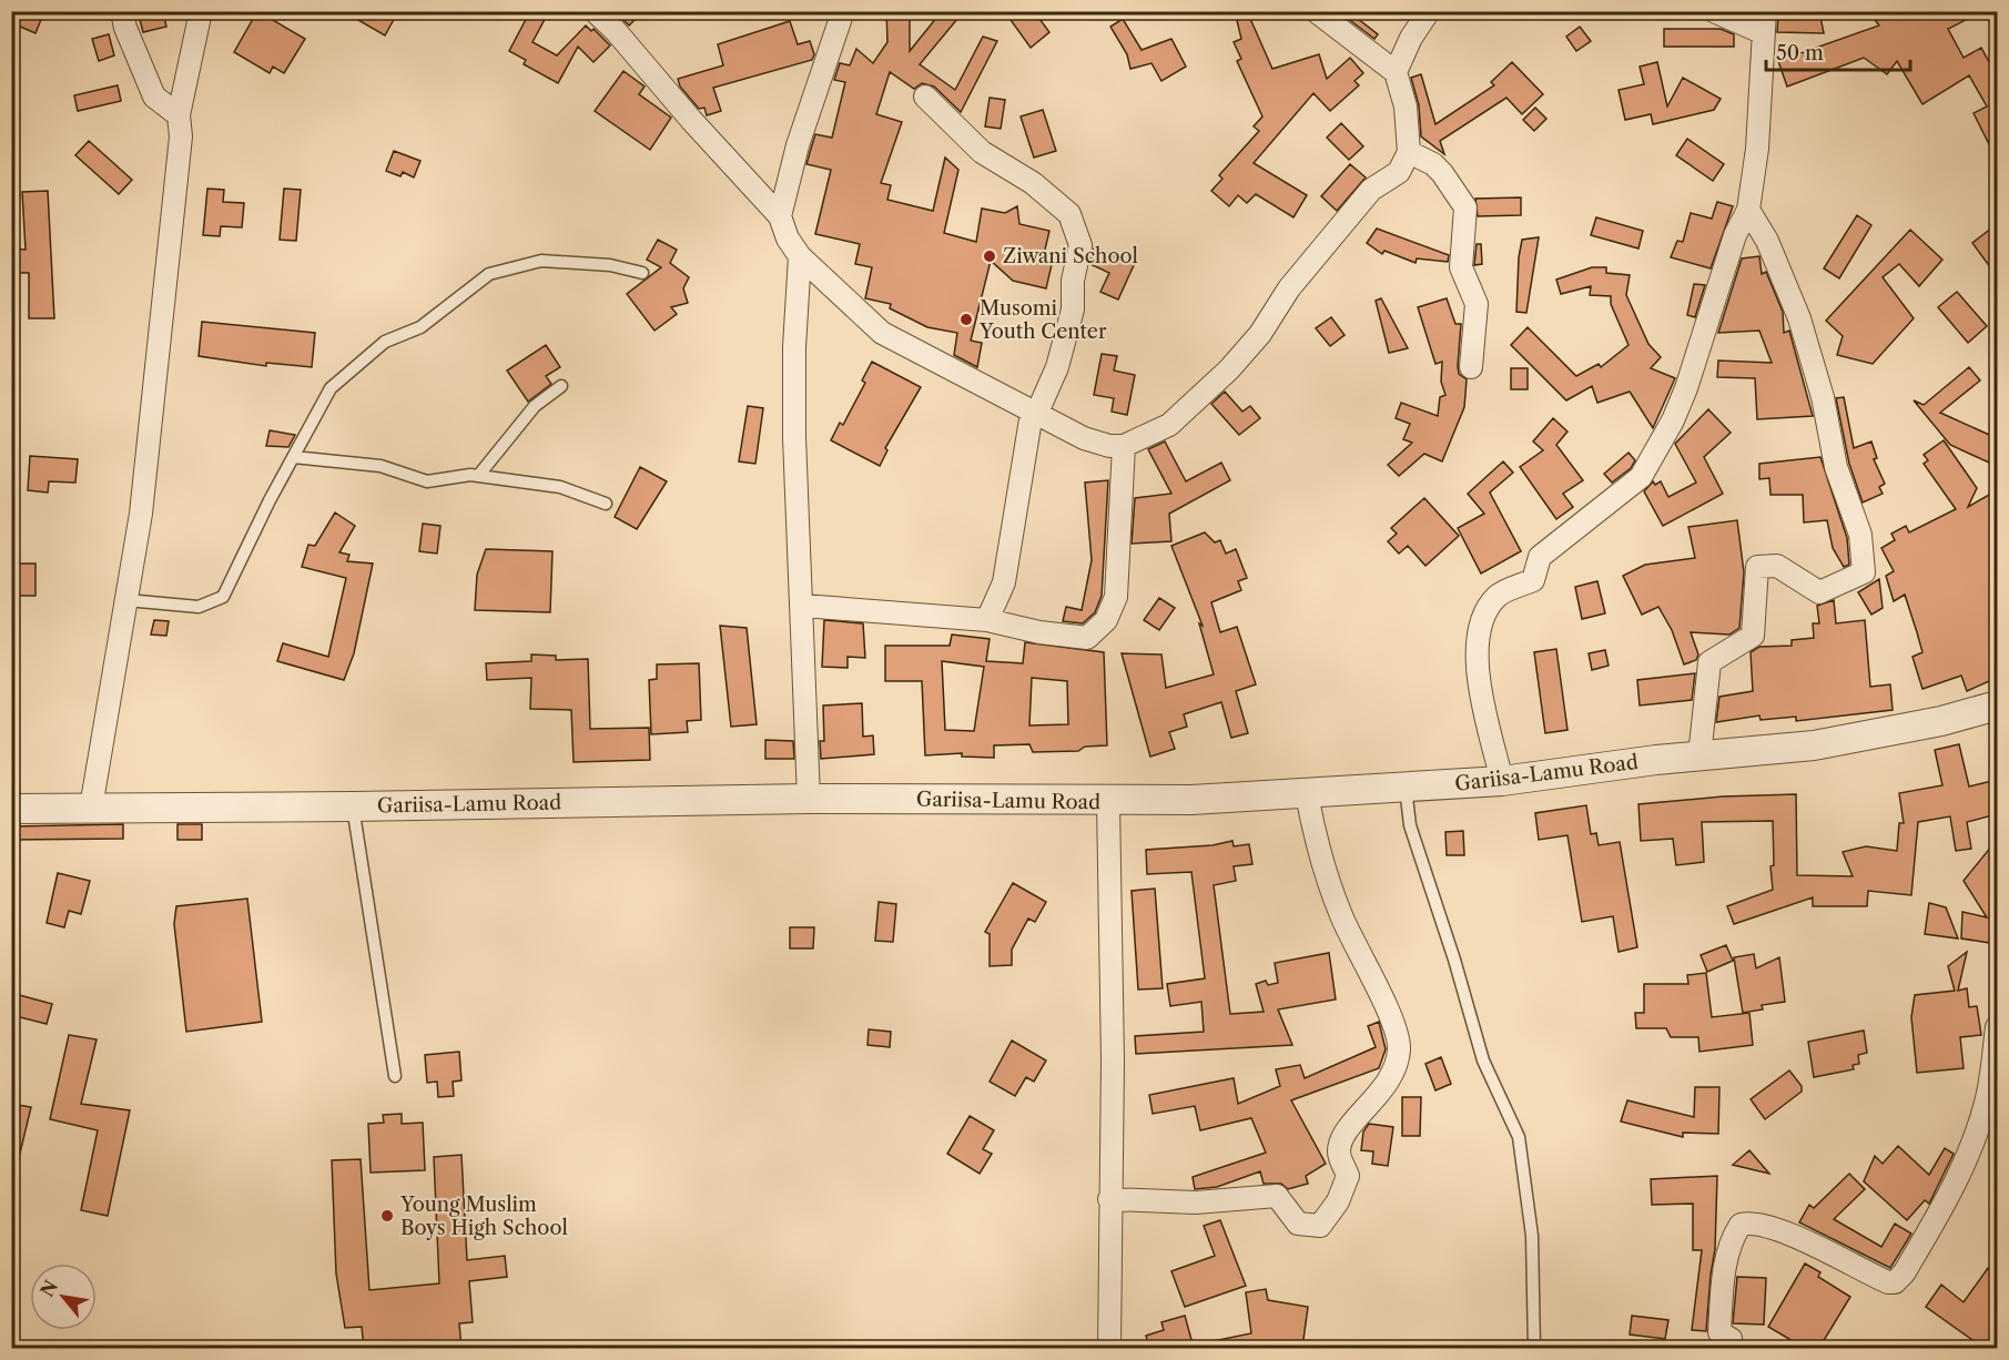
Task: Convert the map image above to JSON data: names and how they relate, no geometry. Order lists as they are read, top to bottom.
{
  "streets": {
    "street": ["Gariisa-Lamu Road"]
  },
  "places": ["Ziwani School", "Musomi Youth Center", "Young Muslim Boys High School"],
  "scale_bar": "50 m",
  "north": "top left"
}
